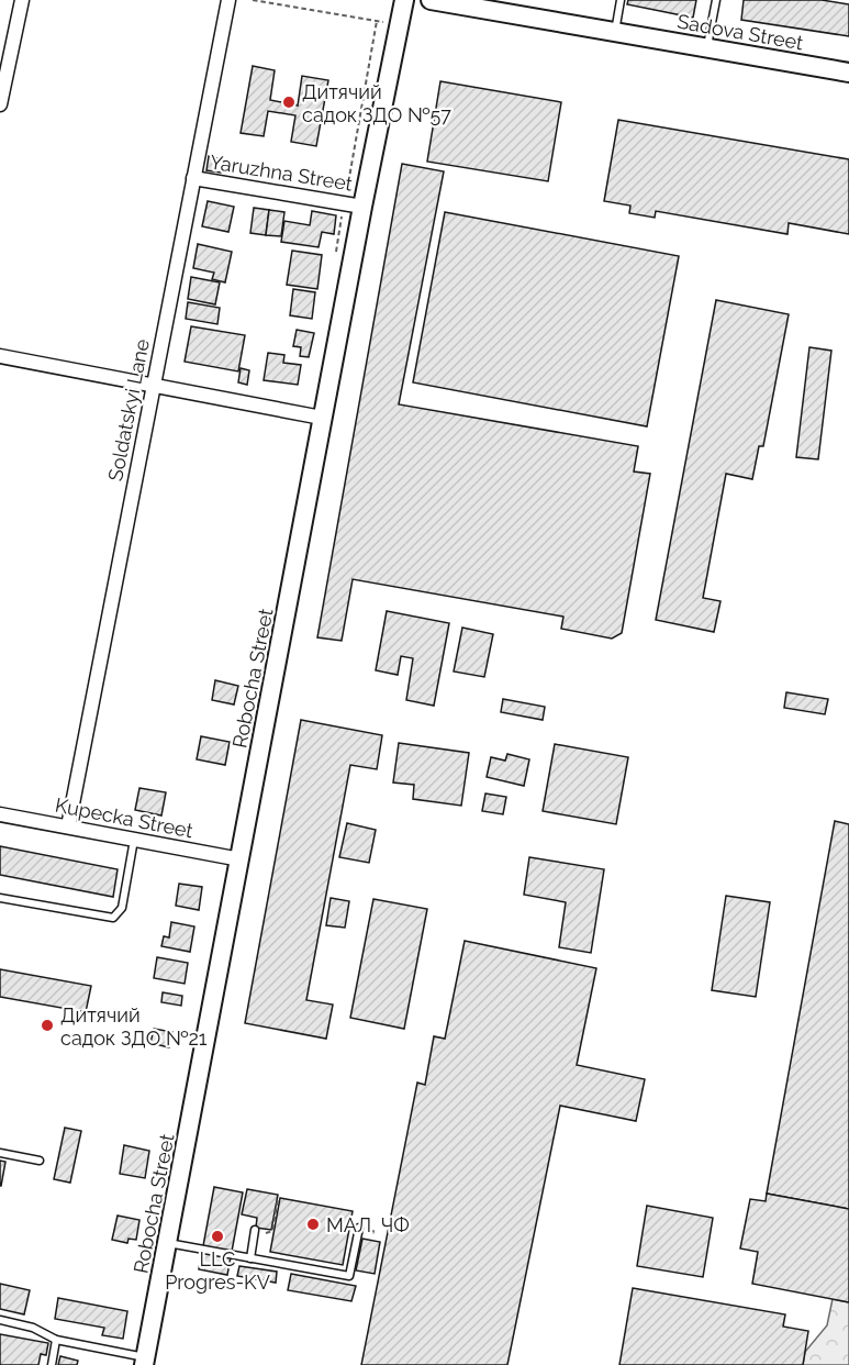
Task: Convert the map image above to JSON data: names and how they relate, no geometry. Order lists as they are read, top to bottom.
{
  "streets": {
    "street": [
      "Sadova Street",
      "Yaruzhna Street",
      "Soldatskyi Lane",
      "Robocha Street",
      "Kupecka Street"
    ]
  },
  "crossings": [
    ["Yaruzhna Street", "Soldatskyi Lane"],
    ["Yaruzhna Street", "Robocha Street"],
    ["Soldatskyi Lane", "Kupecka Street"],
    ["Robocha Street", "Kupecka Street"]
  ],
  "places": [
    "Дитячий садок ЗДО №57",
    "Дитячий садок ЗДО №21",
    "МАЛ, ЧФ",
    "LLC Progres-KV"
  ]
}
